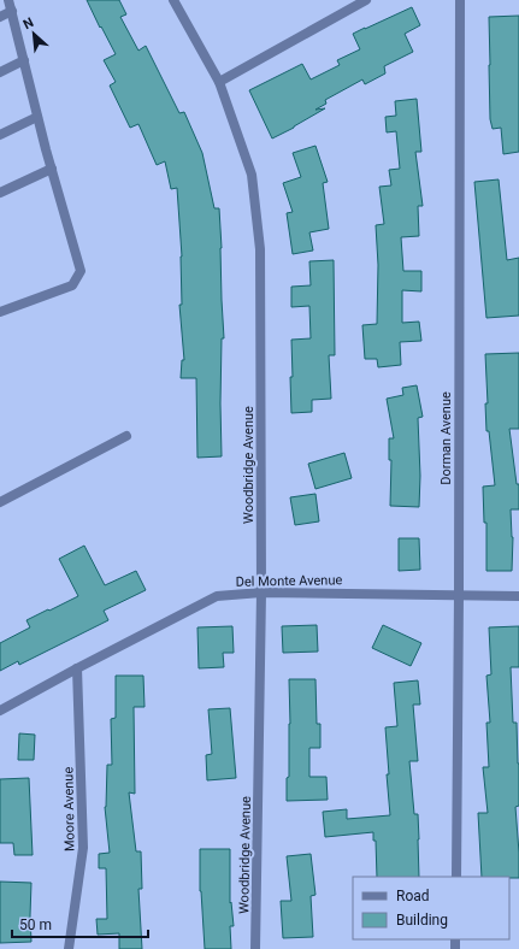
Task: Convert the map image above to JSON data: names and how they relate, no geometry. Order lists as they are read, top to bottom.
{
  "streets": {
    "street": [
      "Dorman Avenue",
      "Woodbridge Avenue",
      "Del Monte Avenue",
      "Moore Avenue"
    ]
  },
  "crossings": [
    ["Dorman Avenue", "Del Monte Avenue"],
    ["Woodbridge Avenue", "Del Monte Avenue"],
    ["Del Monte Avenue", "Moore Avenue"]
  ],
  "legend": ["Road", "Building"],
  "scale_bar": "50 m",
  "north": "top left"
}
